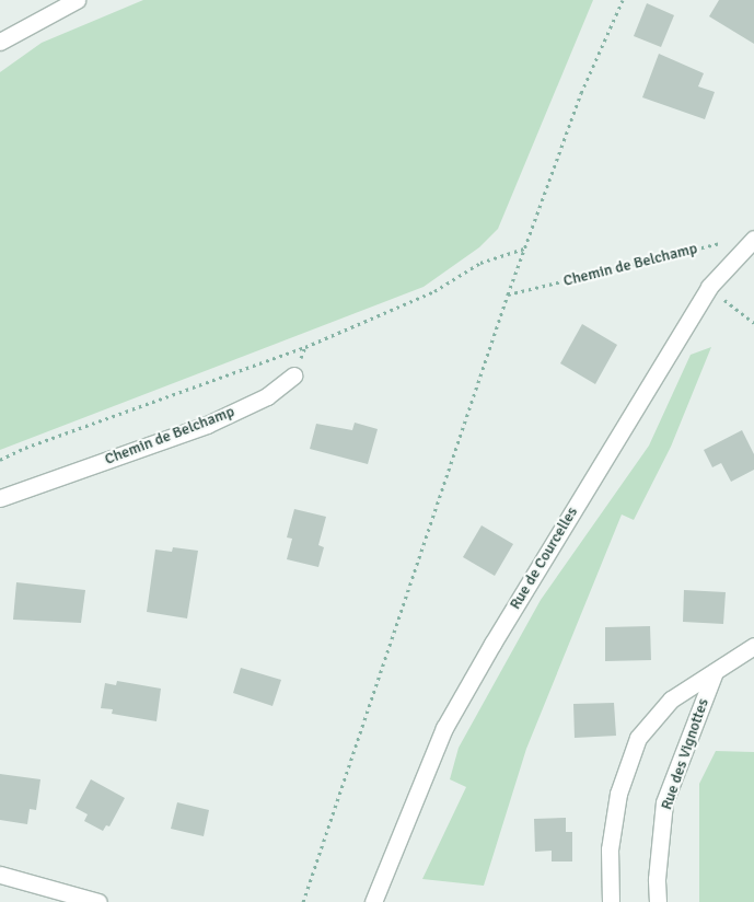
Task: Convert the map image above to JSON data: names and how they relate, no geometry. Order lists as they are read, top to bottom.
{
  "streets": {
    "street": ["Chemin de Belchamp", "Rue de Courcelles", "Rue des Vignottes"]
  }
}
